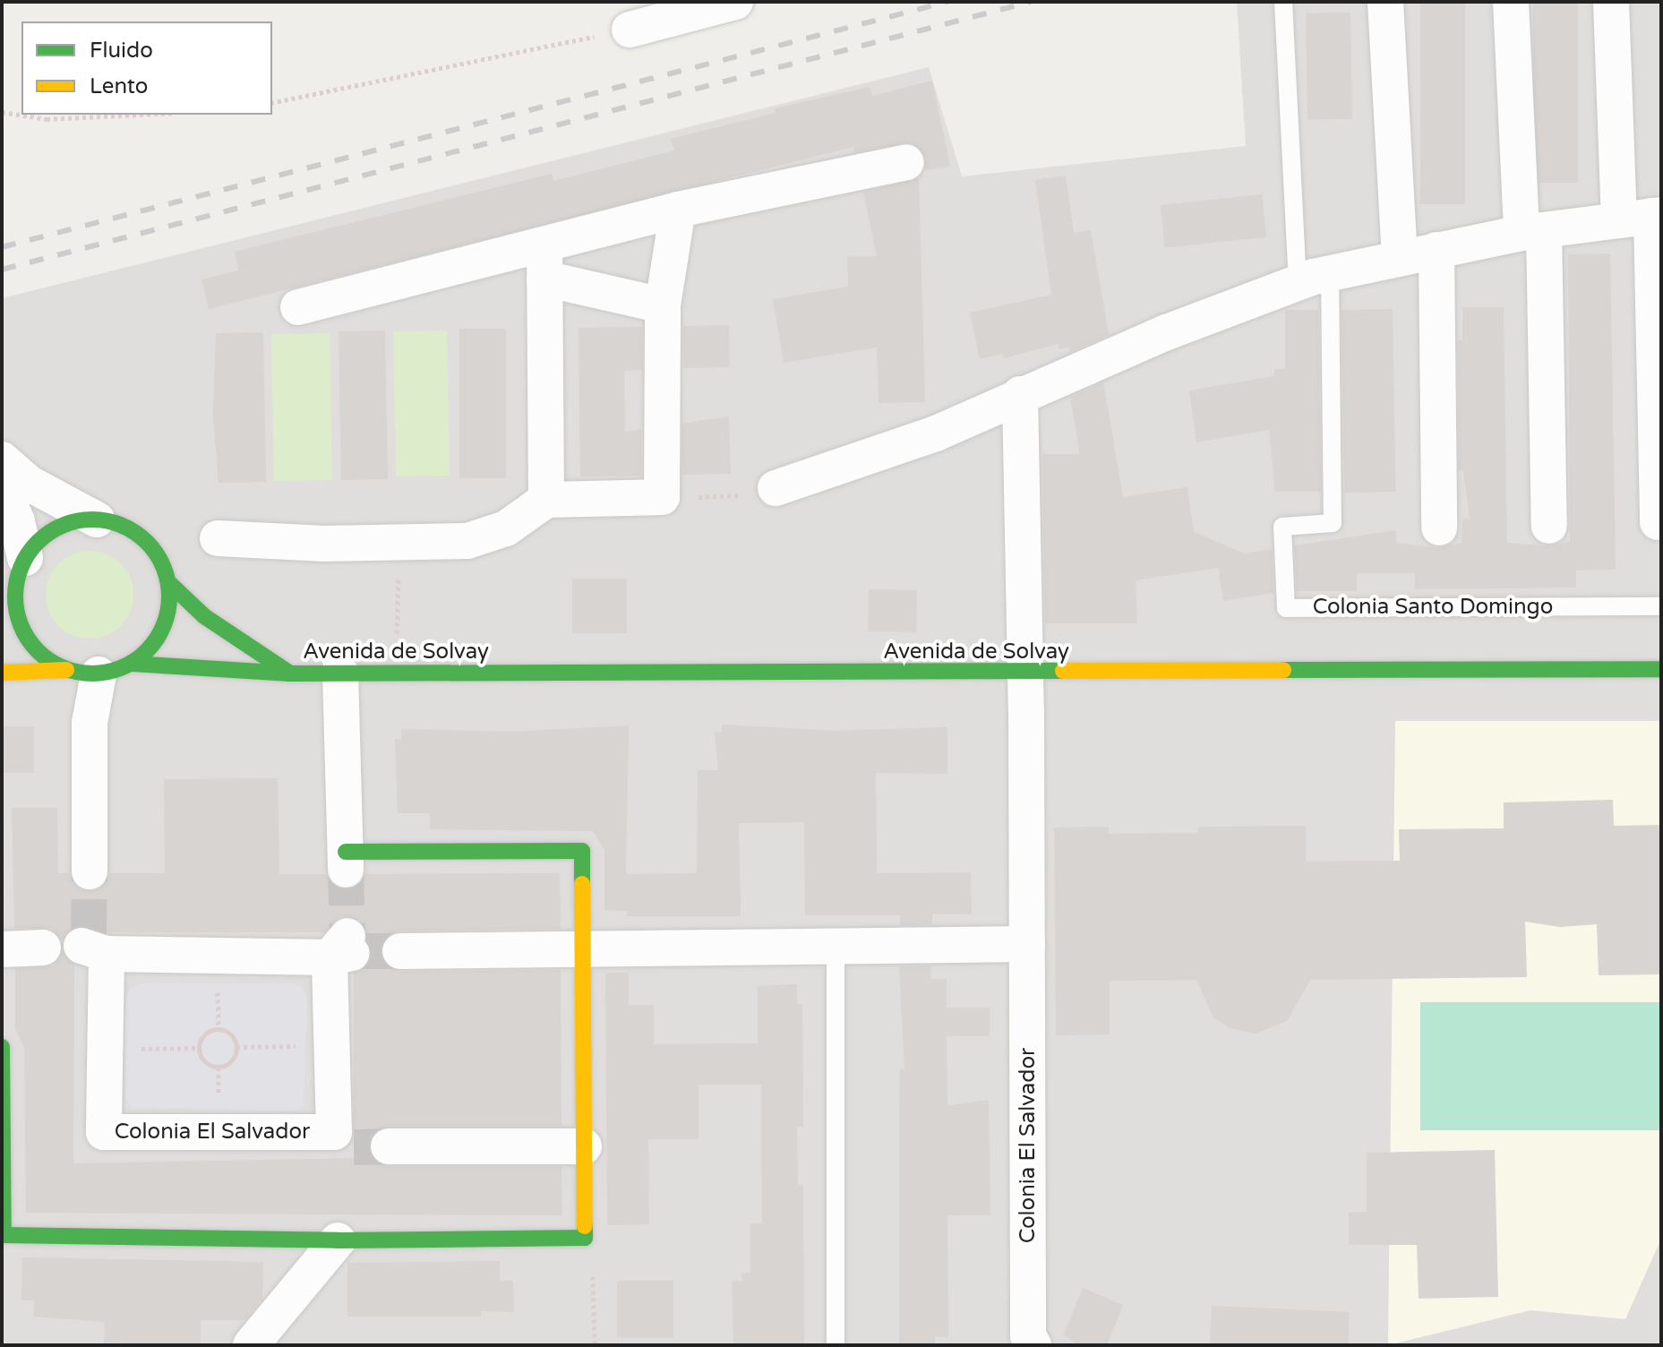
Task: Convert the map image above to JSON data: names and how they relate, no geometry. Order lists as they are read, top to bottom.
{
  "streets": {
    "main road": ["Avenida de Solvay"],
    "street": ["Colonia El Salvador"],
    "lane": ["Colonia Santo Domingo"]
  },
  "crossings": [
    ["Avenida de Solvay", "Colonia El Salvador"]
  ],
  "legend": ["Fluido", "Lento"]
}
